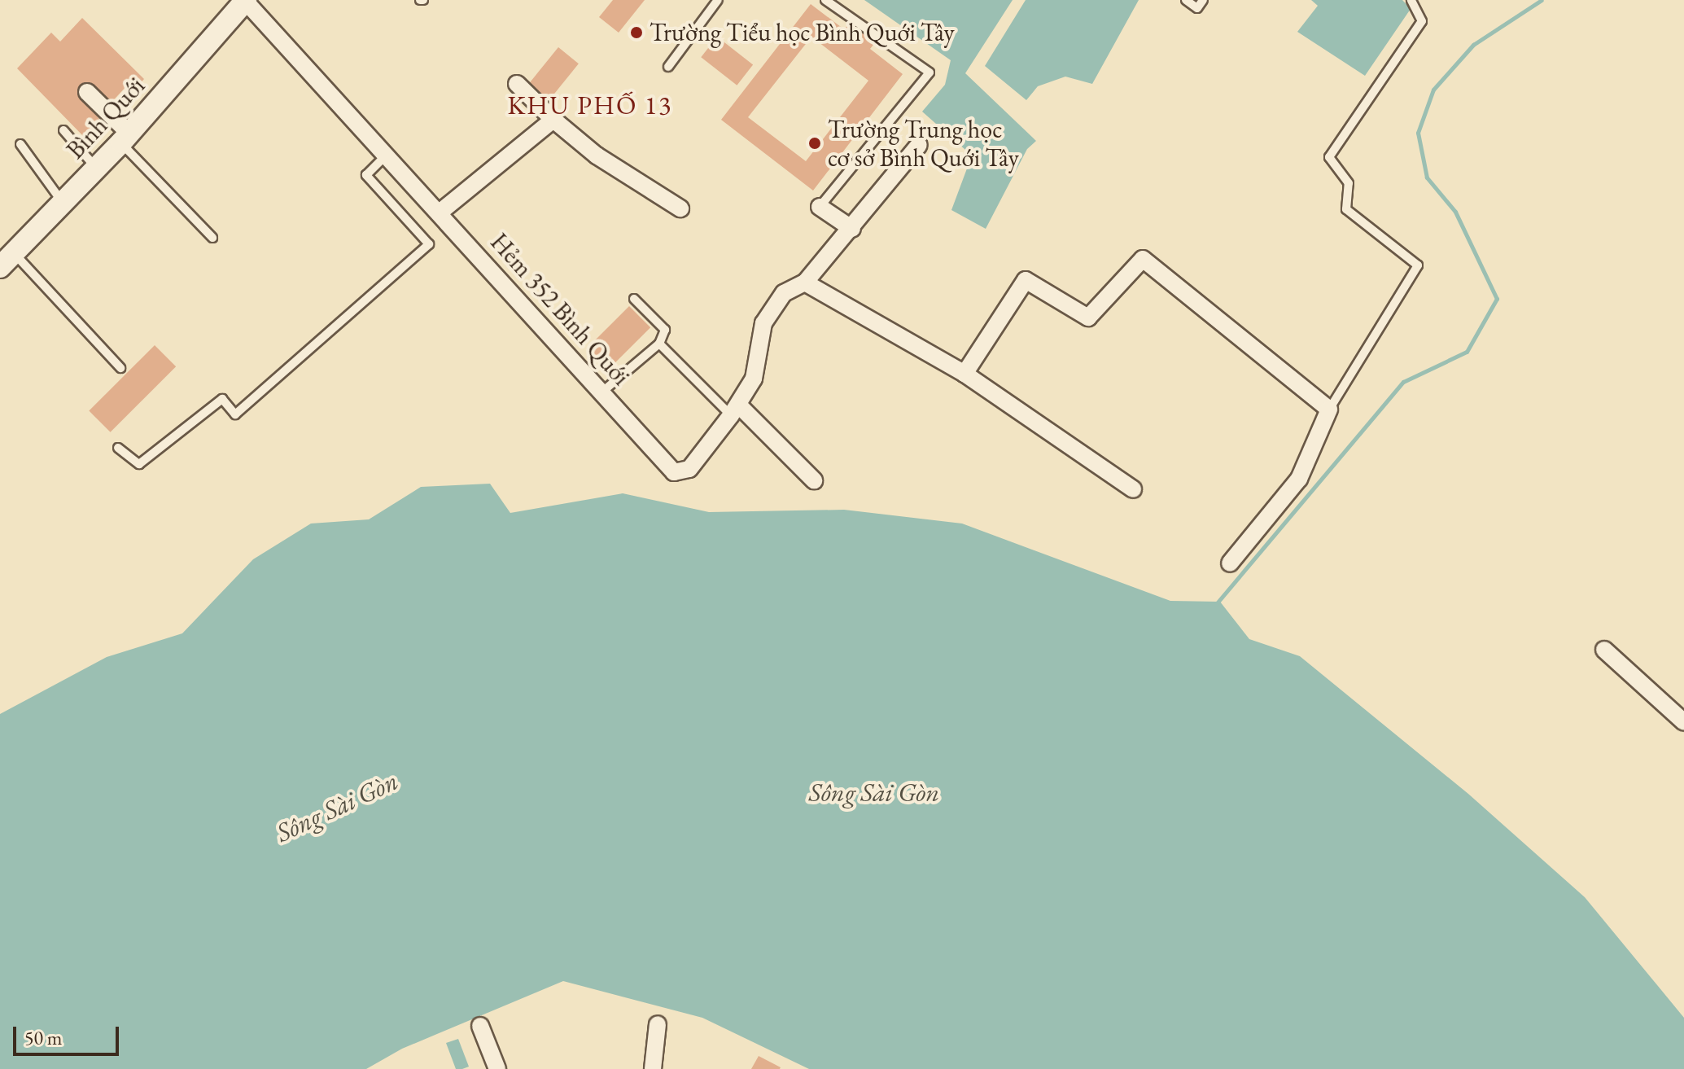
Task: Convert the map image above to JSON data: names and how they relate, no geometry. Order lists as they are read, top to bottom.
{
  "streets": {
    "main road": ["Bình Quới"],
    "street": ["Hẻm 352 Bình Quới"]
  },
  "crossings": [
    ["Bình Quới", "Hẻm 352 Bình Quới"]
  ],
  "districts": ["KHU PHỐ 13"],
  "water": ["Sông Sài Gòn"],
  "places": ["Trường Tiểu học Bình Quới Tây", "Trường Trung học cơ sở Bình Quới Tây"],
  "scale_bar": "50 m"
}
